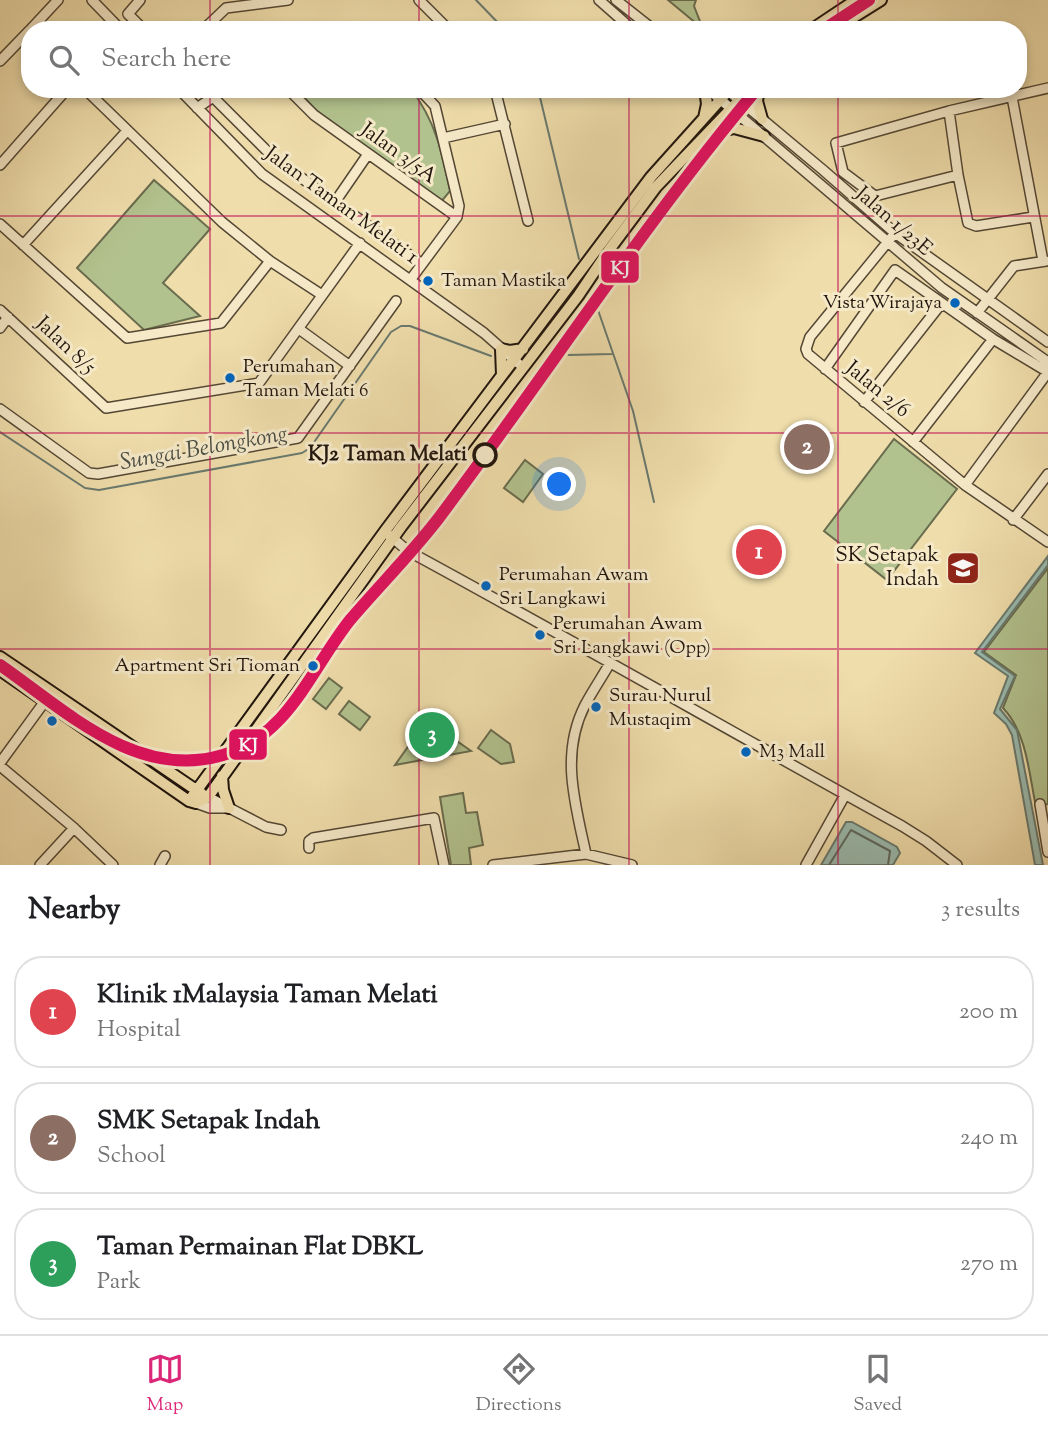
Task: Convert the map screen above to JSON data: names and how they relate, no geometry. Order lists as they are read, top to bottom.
{
  "streets": {
    "street": [
      "Jalan 3/5A",
      "Jalan Taman Melati 1",
      "Jalan 1/23E",
      "Jalan 8/5",
      "Jalan 2/6"
    ]
  },
  "crossings": [
    ["Jalan 1/23E", "Jalan 2/6"]
  ],
  "water": ["Sungai Belongkong"],
  "places": {
    "other": [
      "Taman Mastika",
      "Vista Wirajaya",
      "Perumahan Taman Melati 6",
      "KJ2 Taman Melati",
      "Perumahan Awam Sri Langkawi",
      "Perumahan Awam Sri Langkawi (Opp)",
      "Apartment Sri Tioman",
      "Surau Nurul Mustaqim",
      "M3 Mall"
    ],
    "school or university": ["SK Setapak Indah"]
  },
  "lines": ["transit line KJ"],
  "page": {
    "search": "Search here",
    "pins": ["2", "1", "3"],
    "heading": ["Nearby", "3 results"],
    "list": [
      {
        "mark": "1",
        "name": "Klinik 1Malaysia Taman Melati",
        "note": "Hospital",
        "value": "200 m"
      },
      {
        "mark": "2",
        "name": "SMK Setapak Indah",
        "note": "School",
        "value": "240 m"
      },
      {
        "mark": "3",
        "name": "Taman Permainan Flat DBKL",
        "note": "Park",
        "value": "270 m"
      }
    ],
    "nav": ["Map", "Directions", "Saved"]
  }
}
